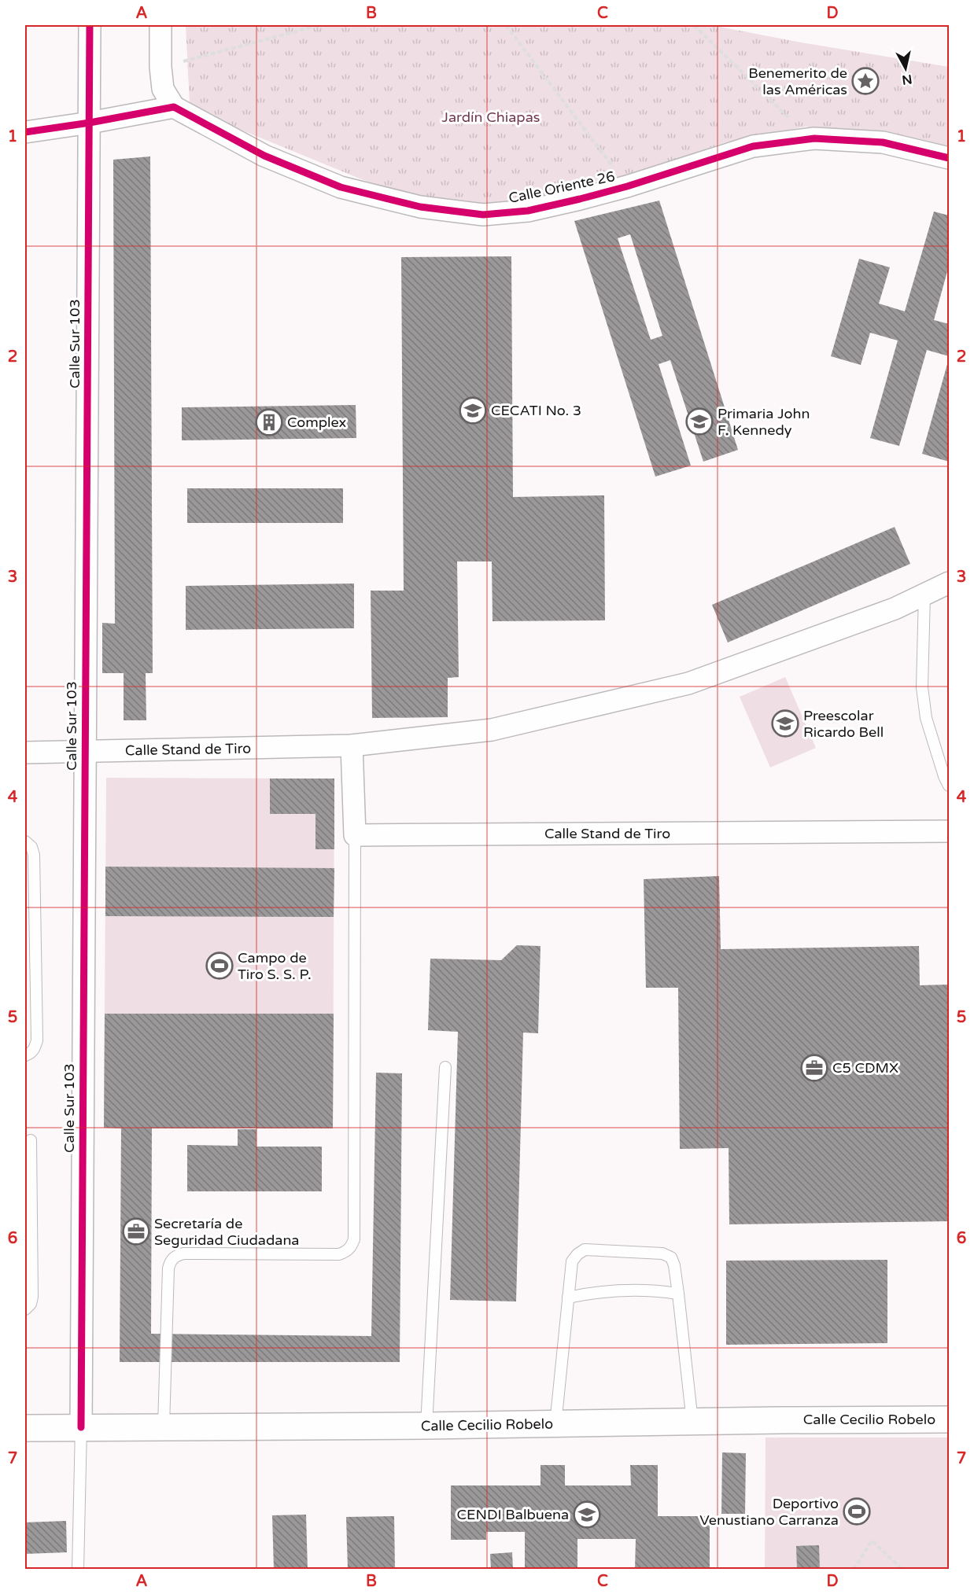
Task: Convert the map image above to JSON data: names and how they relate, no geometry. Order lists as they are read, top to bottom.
{
  "streets": {
    "street": [
      "Calle Oriente 26",
      "Calle Sur 103",
      "Calle Stand de Tiro",
      "Calle Cecilio Robelo"
    ]
  },
  "crossings": [
    ["Calle Sur 103", "Calle Stand de Tiro"],
    ["Calle Sur 103", "Calle Cecilio Robelo"]
  ],
  "parks": ["Jardín Chiapas"],
  "places": {
    "place": ["Benemerito de las Américas"],
    "school or university": [
      "CECATI No. 3",
      "Primaria John F. Kennedy",
      "Preescolar Ricardo Bell",
      "CENDI Balbuena"
    ],
    "building": ["Complex"],
    "sports": ["Campo de Tiro S. S. P.", "Deportivo Venustiano Carranza"],
    "office": ["C5 CDMX", "Secretaría de Seguridad Ciudadana"]
  },
  "north": "bottom",
  "grid": {
    "columns": [
      "A",
      "B",
      "C",
      "D"
    ],
    "rows": [
      "1",
      "2",
      "3",
      "4",
      "5",
      "6",
      "7"
    ]
  }
}
